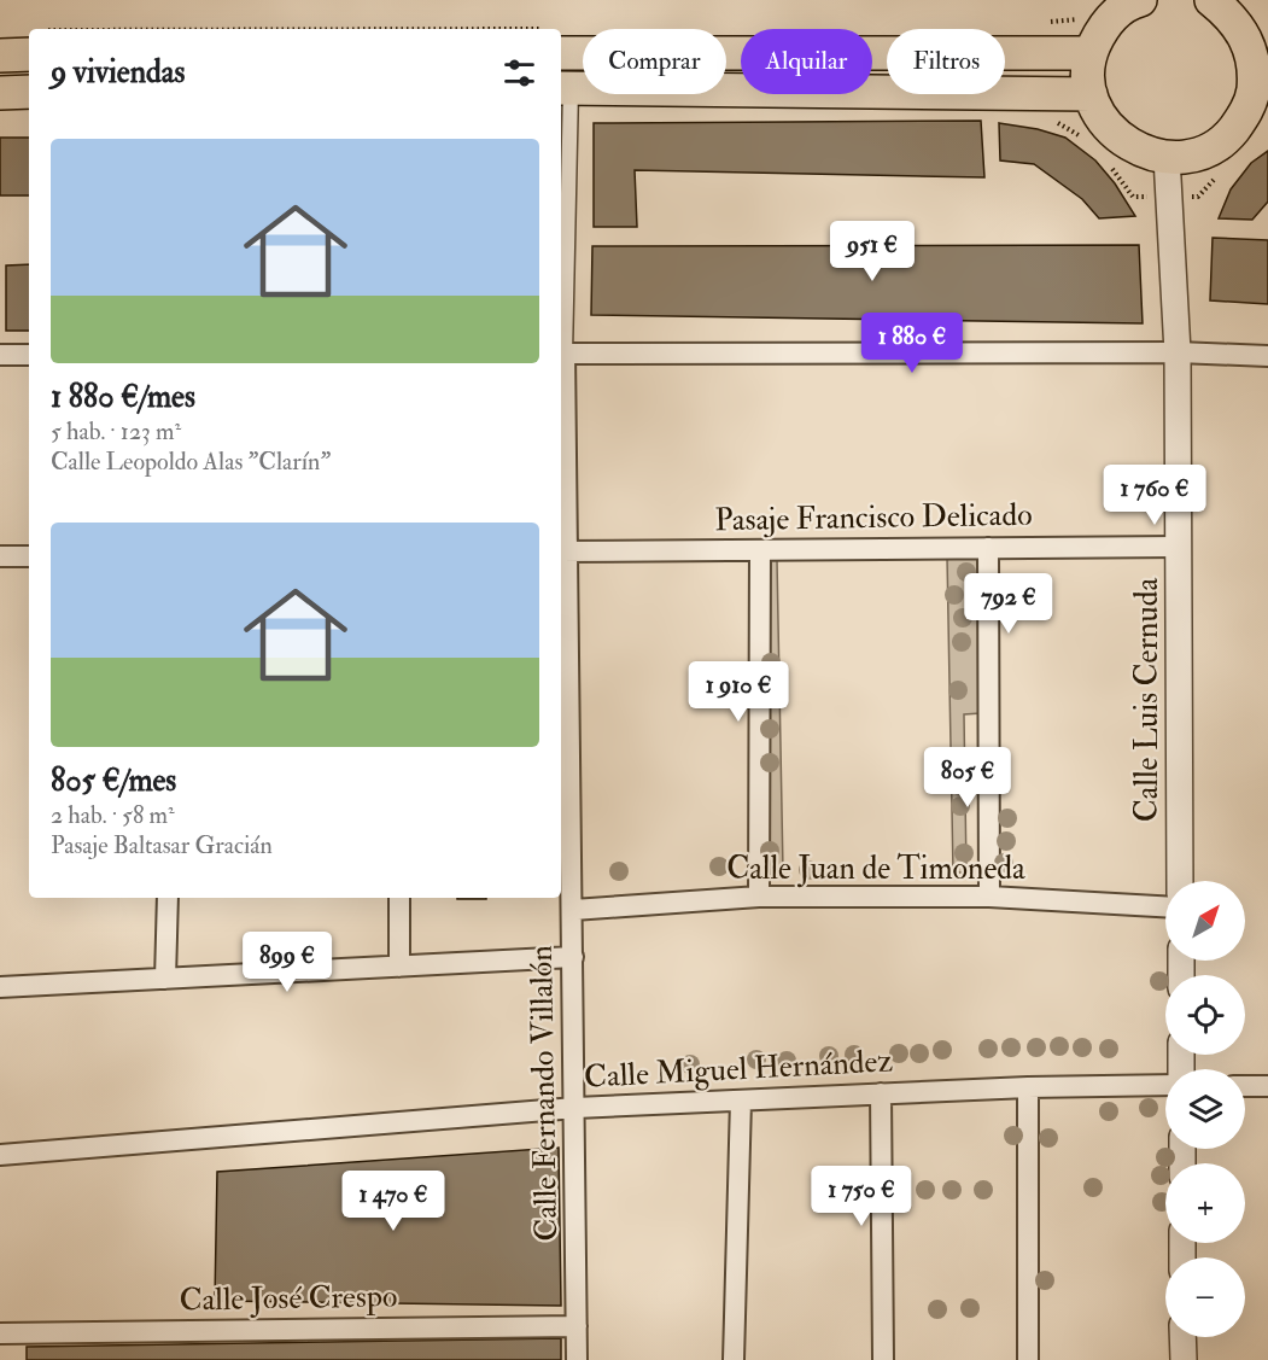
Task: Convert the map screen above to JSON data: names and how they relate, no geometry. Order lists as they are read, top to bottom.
{
  "streets": {
    "street": [
      "Pasaje Francisco Delicado",
      "Calle Luis Cernuda",
      "Calle Juan de Timoneda",
      "Calle Miguel Hernández",
      "Calle Fernando Villalón",
      "Calle José Crespo"
    ]
  },
  "crossings": [
    ["Pasaje Francisco Delicado", "Calle Luis Cernuda"],
    ["Pasaje Francisco Delicado", "Calle Fernando Villalón"],
    ["Calle Juan de Timoneda", "Calle Fernando Villalón"],
    ["Calle Miguel Hernández", "Calle Fernando Villalón"],
    ["Calle Fernando Villalón", "Calle José Crespo"]
  ],
  "north": "top right",
  "page": {
    "chip": ["Comprar", "Alquilar", "Filtros"],
    "heading": "9 viviendas",
    "list": [
      {
        "name": "1 880 €/mes",
        "note": "5 hab. · 123 m² · Calle Leopoldo Alas \"Clarín\""
      },
      {
        "name": "805 €/mes",
        "note": "2 hab. · 58 m² · Pasaje Baltasar Gracián"
      }
    ],
    "price": [
      "951 €",
      "1 880 €",
      "1 760 €",
      "792 €",
      "1 910 €",
      "805 €",
      "899 €",
      "1 750 €",
      "1 470 €"
    ],
    "map_buttons": ["+", "−"]
  }
}
